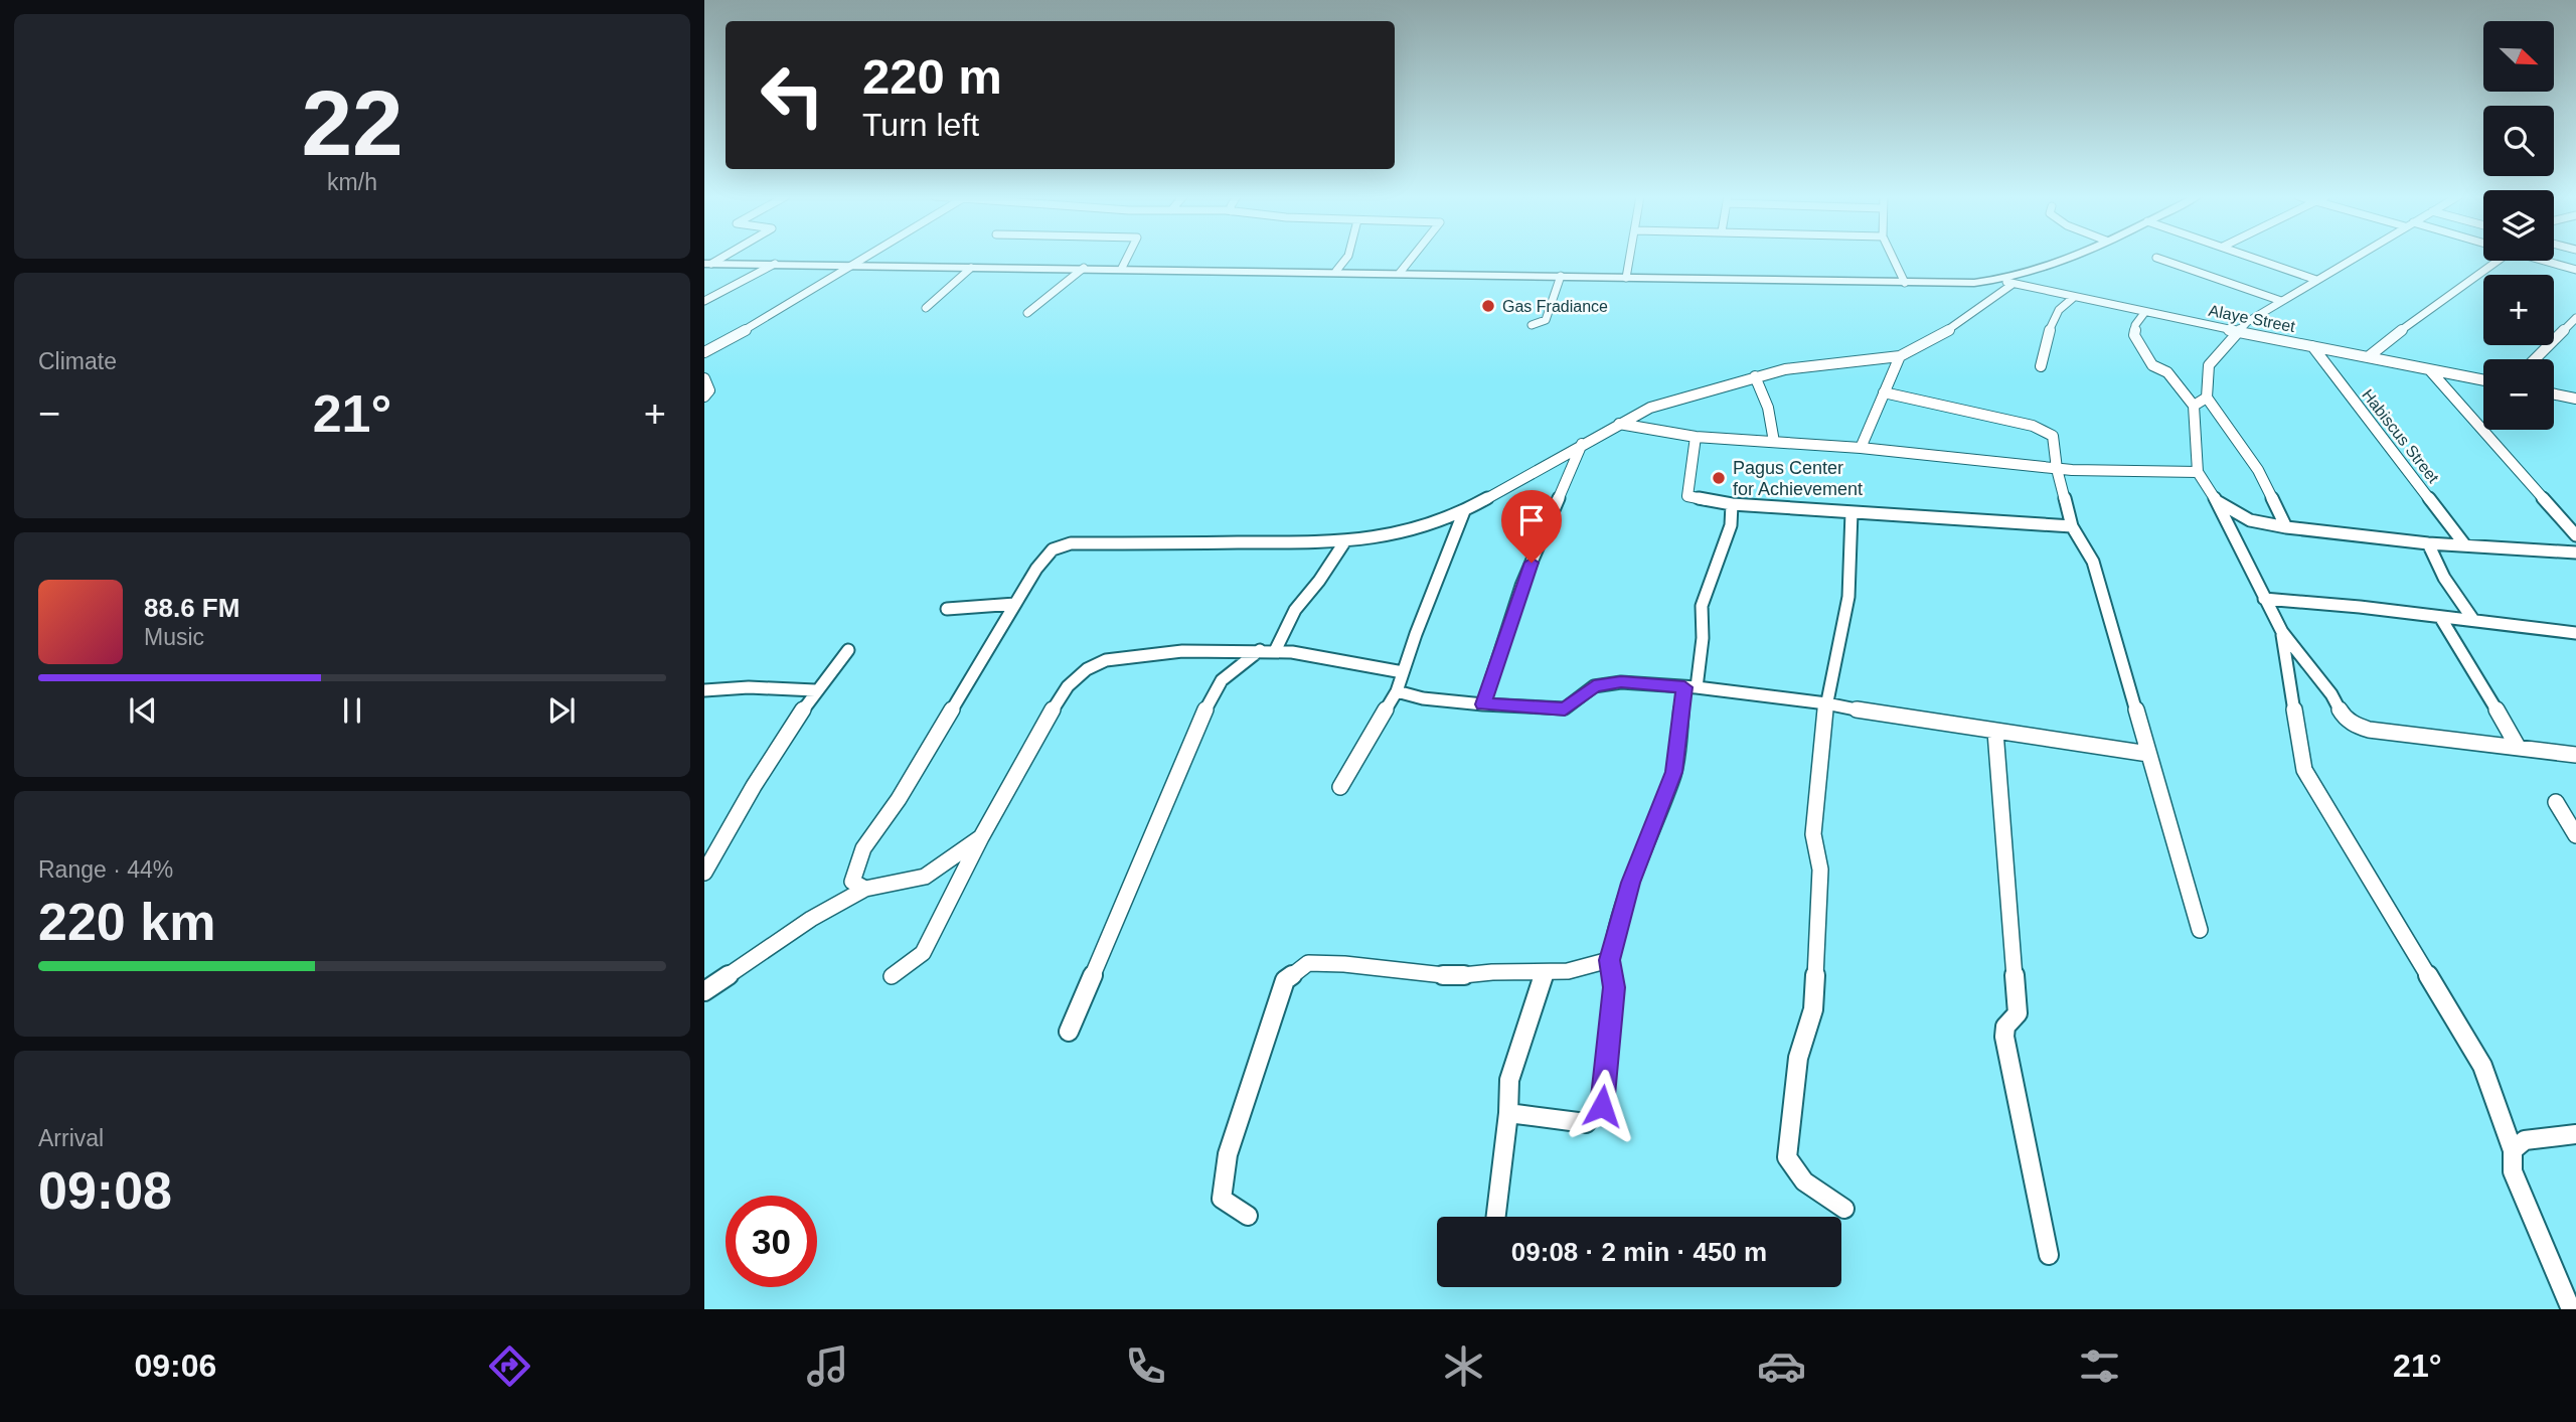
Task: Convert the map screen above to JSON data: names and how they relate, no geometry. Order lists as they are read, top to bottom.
{
  "streets": {
    "street": ["Alaye Street", "Habiscus Street"]
  },
  "crossings": [
    ["Alaye Street", "Habiscus Street"]
  ],
  "places": ["Gas Fradiance", "Pagus Center for Achievement"],
  "north": "bottom right",
  "page": {
    "tile": [
      ["22", "km/h"],
      "Climate",
      ["Range · 44%", "220 km"],
      ["Arrival", "09:08"]
    ],
    "map_buttons": ["+", "−"],
    "turn": ["220 m", "Turn left"],
    "heat": ["−", "21°", "+"],
    "song": ["88.6 FM", "Music"],
    "limit": "30",
    "trip": "09:08 · 2 min · 450 m",
    "tabs": ["09:06", "21°"]
  }
}
